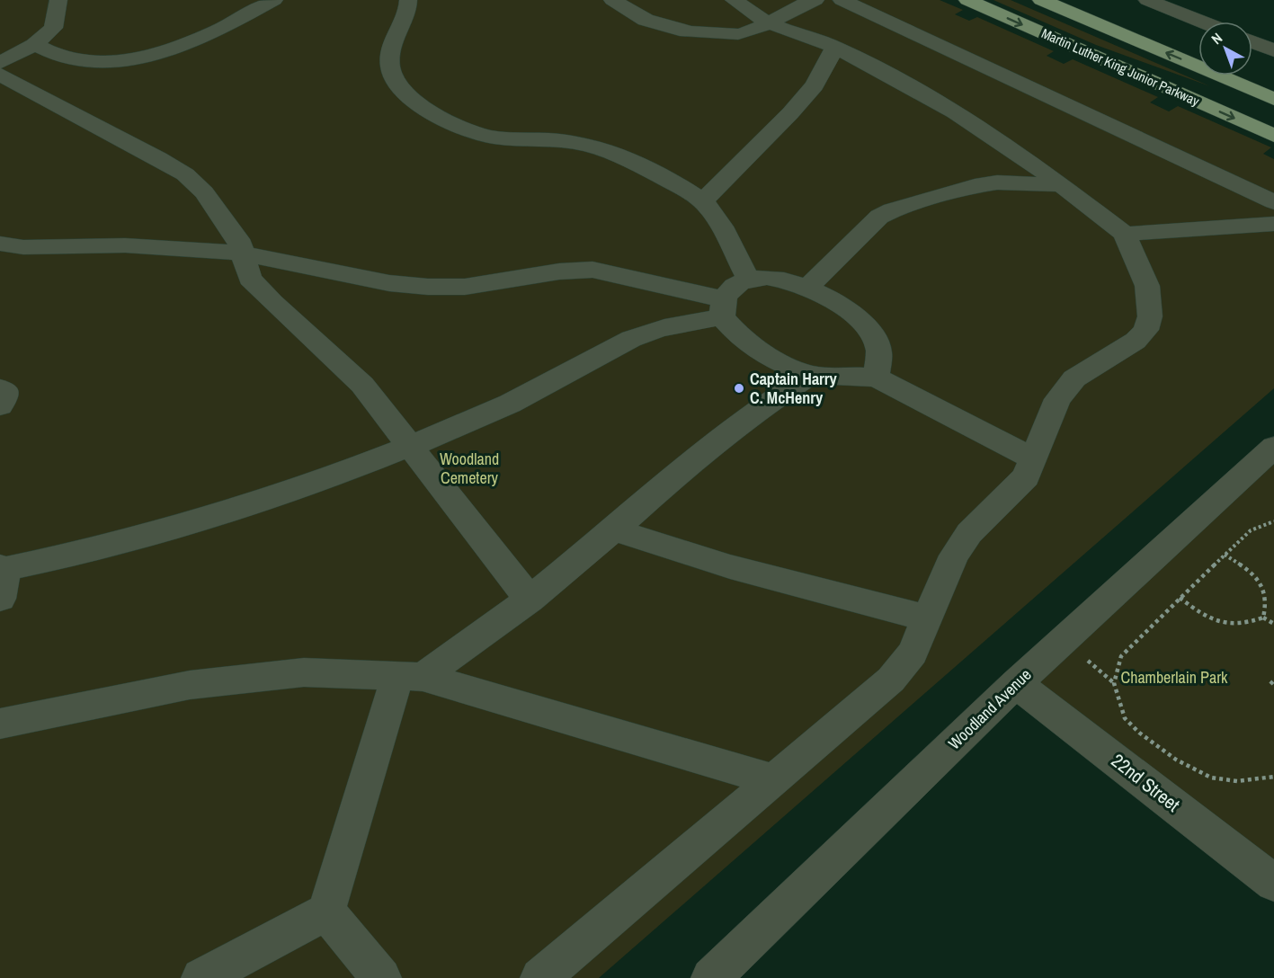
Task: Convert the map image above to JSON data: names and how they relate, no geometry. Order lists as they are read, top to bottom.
{
  "streets": {
    "main road": ["Martin Luther King Junior Parkway"],
    "street": ["Woodland Avenue", "22nd Street"]
  },
  "crossings": [
    ["Woodland Avenue", "22nd Street"]
  ],
  "parks": ["Woodland Cemetery", "Chamberlain Park"],
  "places": ["Captain Harry C. McHenry"],
  "north": "top left"
}
